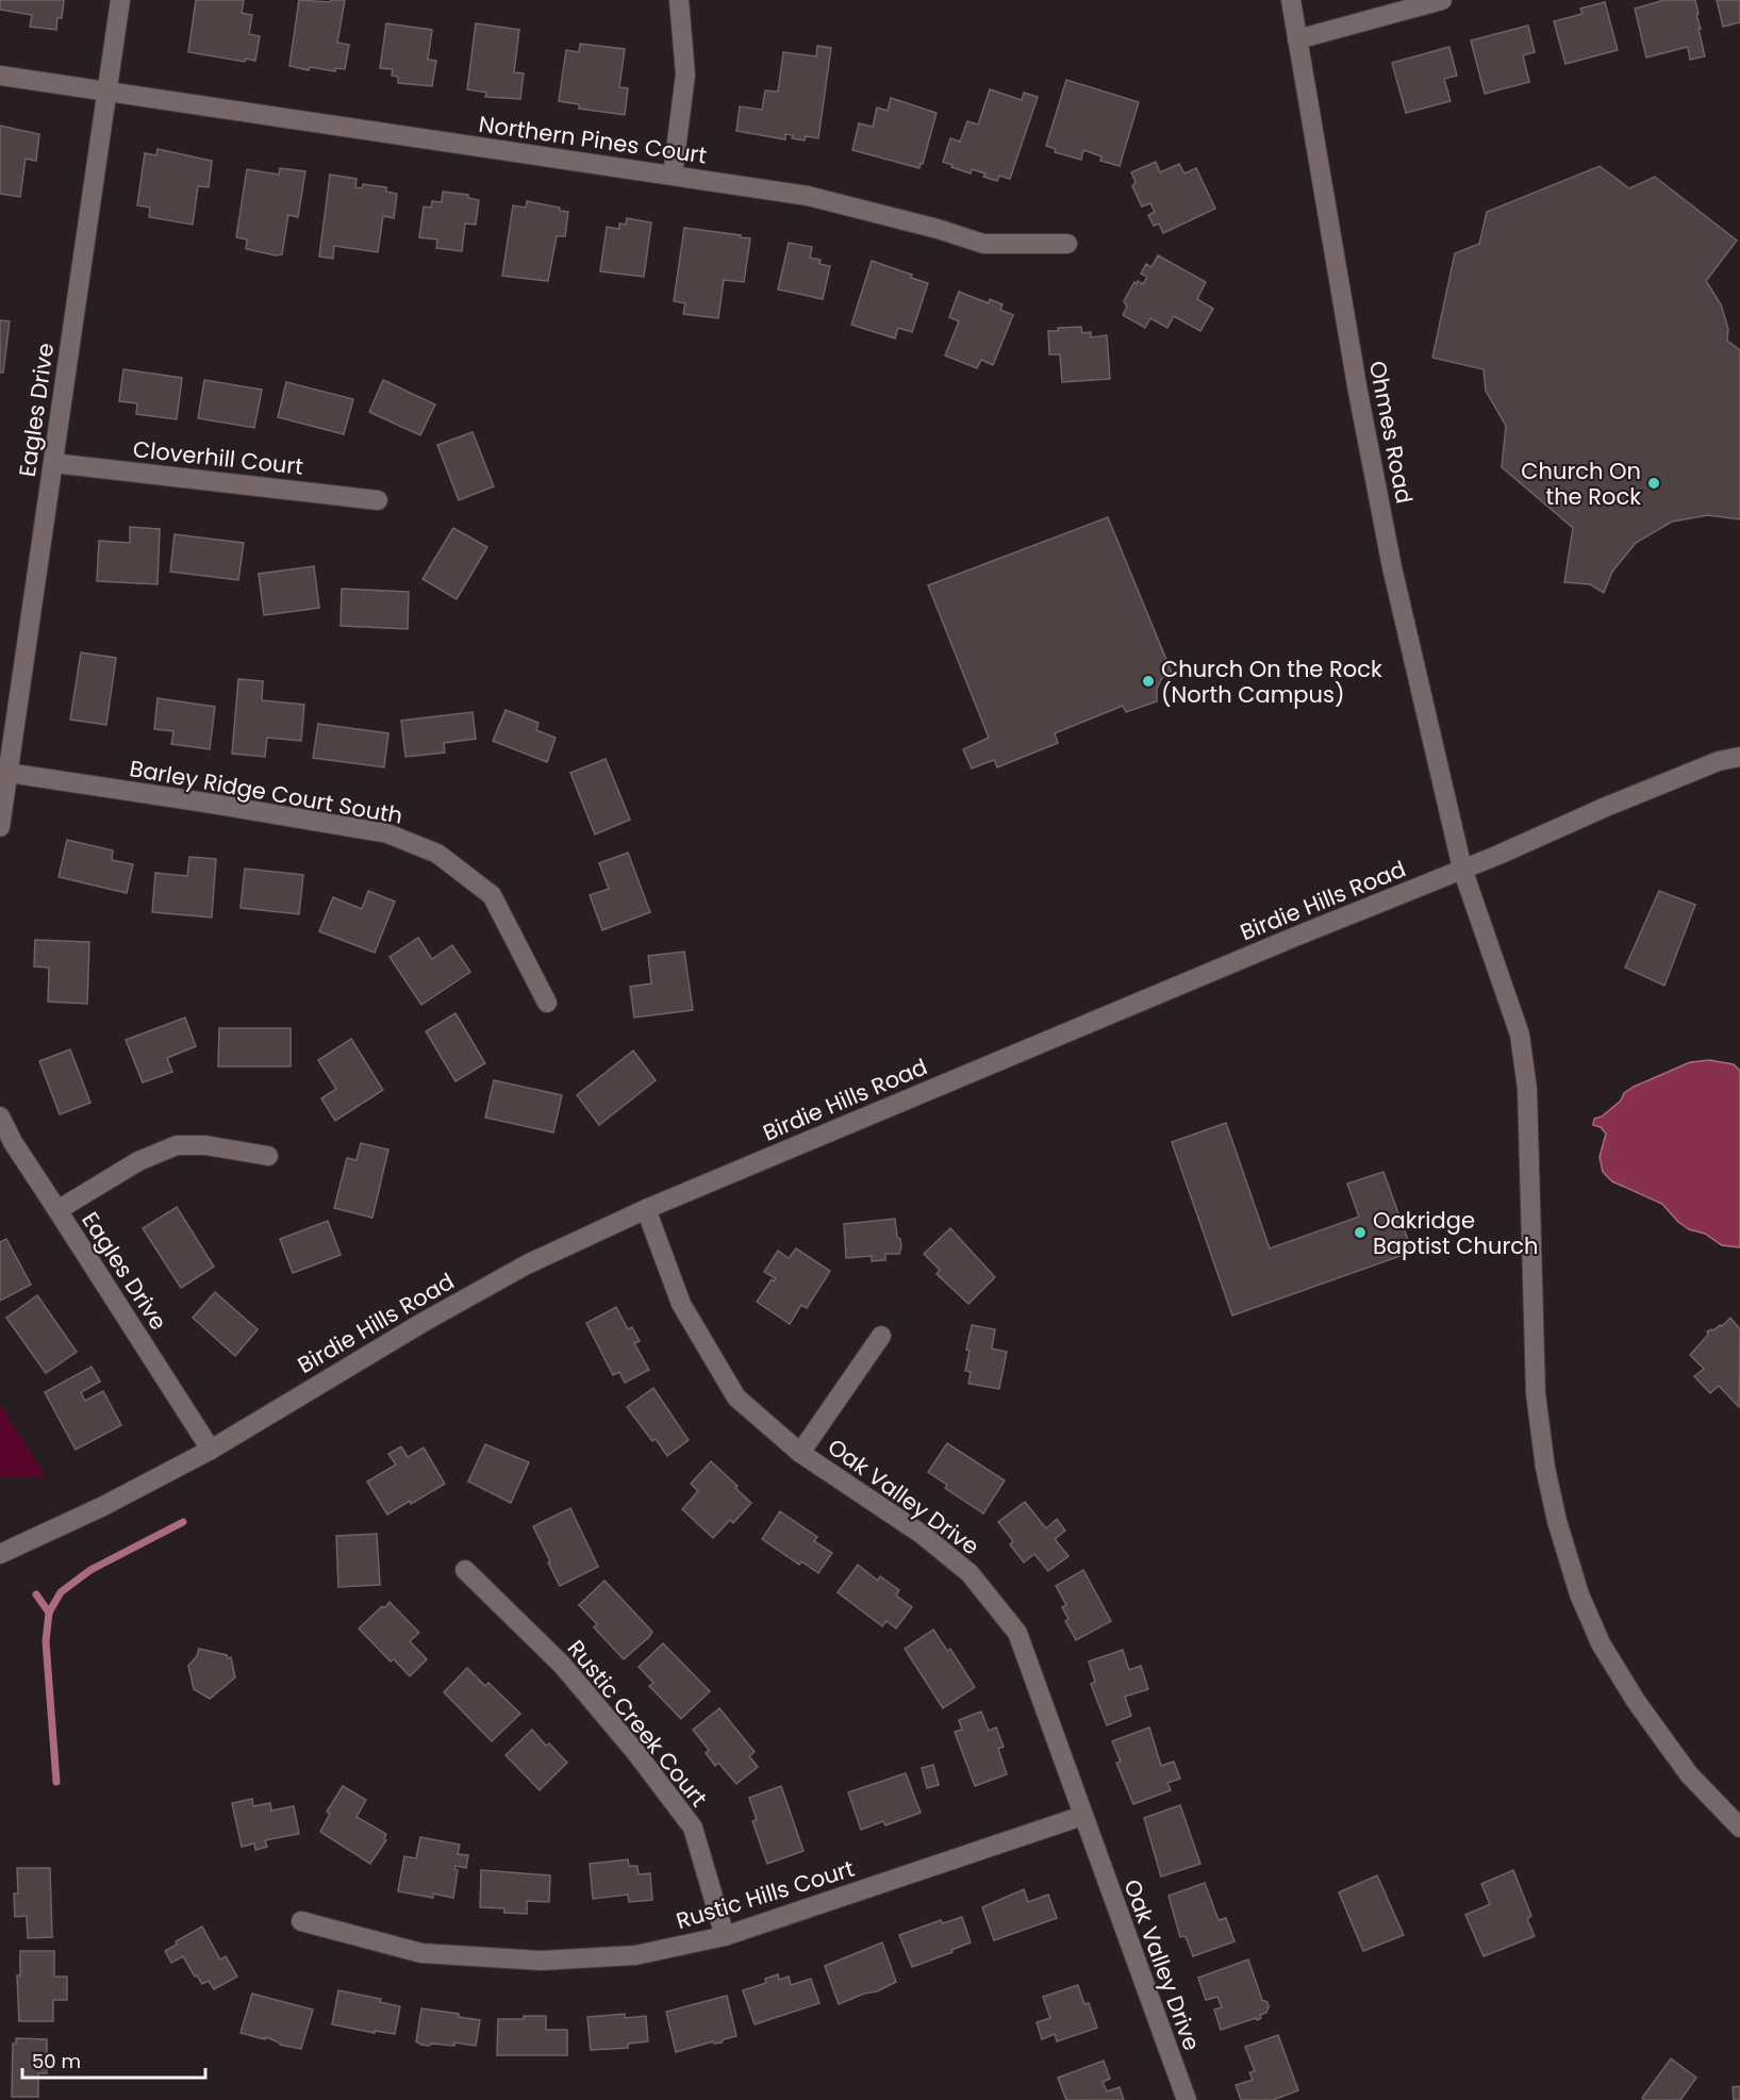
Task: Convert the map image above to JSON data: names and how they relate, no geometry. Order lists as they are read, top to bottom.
{
  "streets": {
    "street": [
      "Northern Pines Court",
      "Eagles Drive",
      "Ohmes Road",
      "Cloverhill Court",
      "Barley Ridge Court South",
      "Birdie Hills Road",
      "Oak Valley Drive",
      "Rustic Creek Court",
      "Rustic Hills Court"
    ]
  },
  "crossings": [
    ["Northern Pines Court", "Eagles Drive"],
    ["Eagles Drive", "Cloverhill Court"],
    ["Eagles Drive", "Barley Ridge Court South"],
    ["Eagles Drive", "Birdie Hills Road"],
    ["Ohmes Road", "Birdie Hills Road"],
    ["Birdie Hills Road", "Oak Valley Drive"],
    ["Oak Valley Drive", "Rustic Hills Court"],
    ["Rustic Creek Court", "Rustic Hills Court"]
  ],
  "places": ["Church On the Rock", "Church On the Rock (North Campus)", "Oakridge Baptist Church"],
  "scale_bar": "50 m"
}
